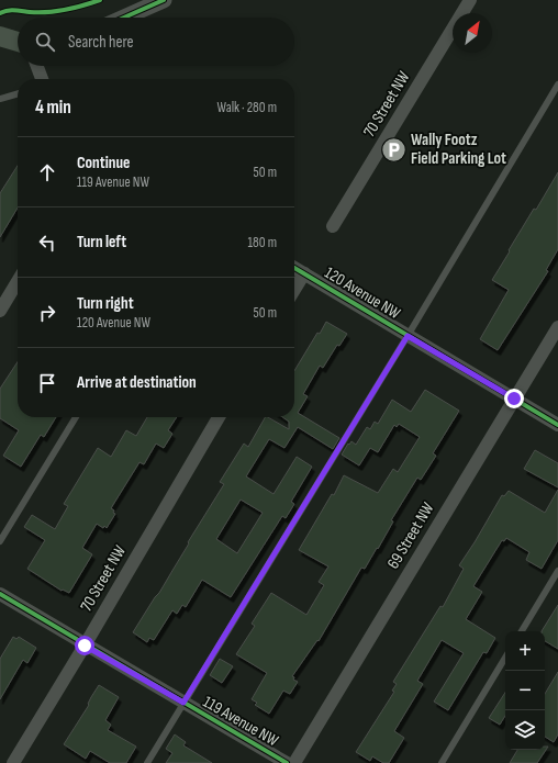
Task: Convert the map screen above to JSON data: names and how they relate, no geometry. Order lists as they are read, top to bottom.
{
  "streets": {
    "street": [
      "70 Street NW",
      "120 Avenue NW",
      "69 Street NW",
      "119 Avenue NW"
    ]
  },
  "crossings": [
    ["70 Street NW", "119 Avenue NW"],
    ["120 Avenue NW", "69 Street NW"]
  ],
  "places": {
    "parking": ["Wally Footz Field Parking Lot"]
  },
  "north": "top right",
  "page": {
    "search": "Search here",
    "heading": ["4 min", "Walk · 280 m"],
    "list": [
      ["Continue", "119 Avenue NW", "50 m"],
      ["Turn left", "180 m"],
      ["Turn right", "120 Avenue NW", "50 m"],
      "Arrive at destination"
    ],
    "map_buttons": ["+", "−"]
  }
}
